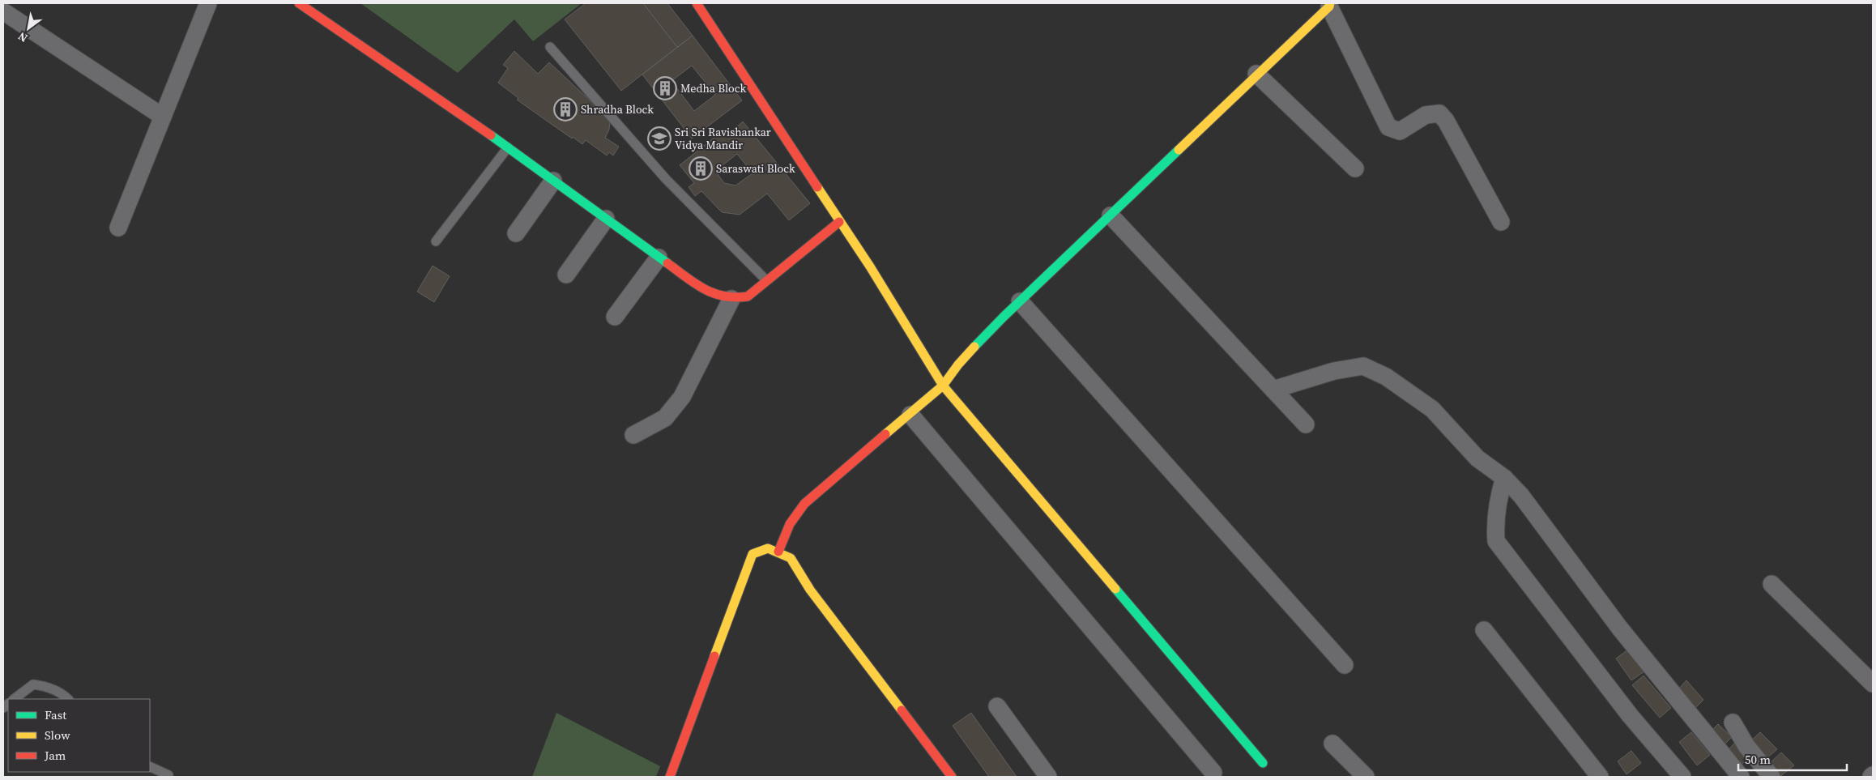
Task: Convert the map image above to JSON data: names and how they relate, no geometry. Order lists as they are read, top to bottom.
{
  "places": {
    "building": ["Medha Block", "Shradha Block", "Saraswati Block"],
    "school or university": ["Sri Sri Ravishankar Vidya Mandir"]
  },
  "legend": ["Fast", "Slow", "Jam"],
  "scale_bar": "50 m",
  "north": "bottom left"
}
